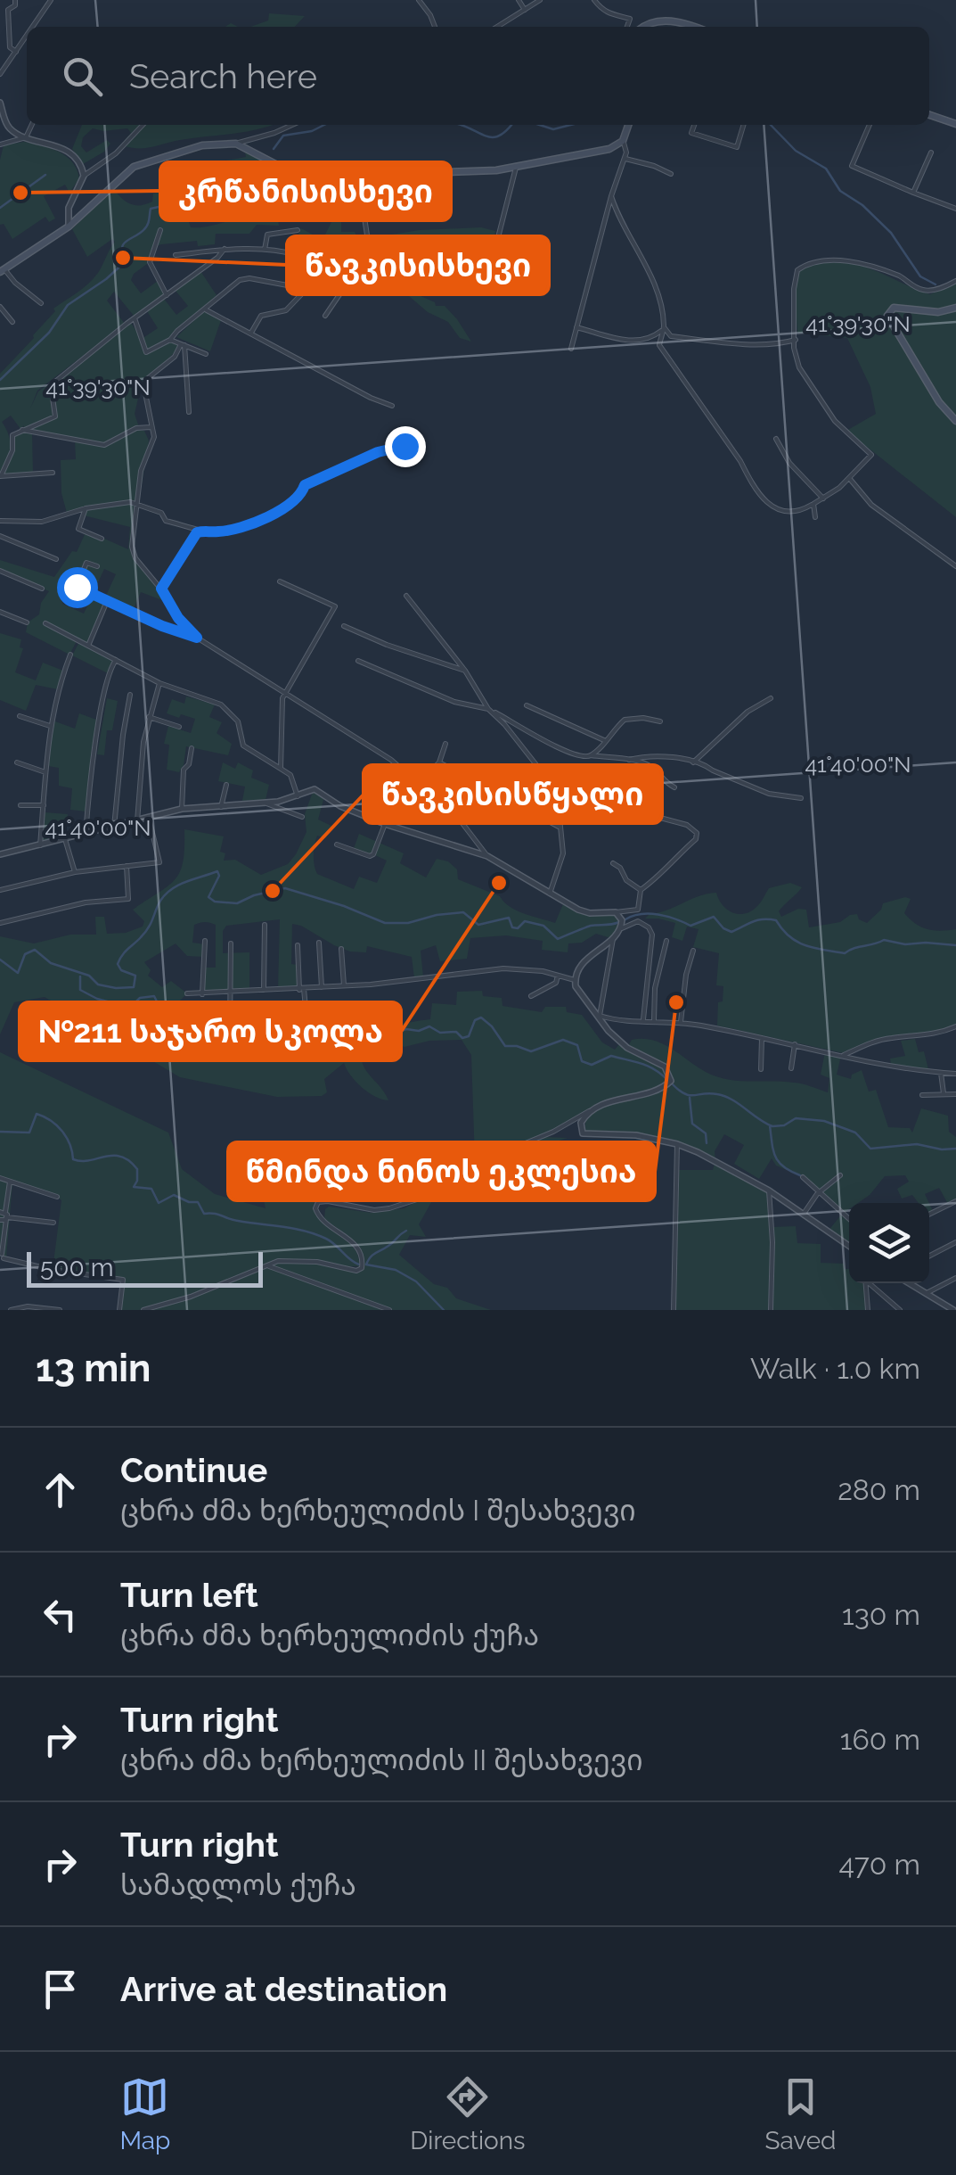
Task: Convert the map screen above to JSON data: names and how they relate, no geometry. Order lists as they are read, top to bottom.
{
  "places": [
    "კრწანისისხევი",
    "წავკისისხევი",
    "№211 საჯარო სკოლა",
    "წავკისისწყალი",
    "წმინდა ნინოს ეკლესია"
  ],
  "scale_bar": "500 m",
  "page": {
    "search": "Search here",
    "scale": "500 m",
    "heading": ["13 min", "Walk · 1.0 km"],
    "list": [
      ["Continue", "ცხრა ძმა ხერხეულიძის I შესახვევი", "280 m"],
      ["Turn left", "ცხრა ძმა ხერხეულიძის ქუჩა", "130 m"],
      ["Turn right", "ცხრა ძმა ხერხეულიძის II შესახვევი", "160 m"],
      ["Turn right", "სამადლოს ქუჩა", "470 m"],
      "Arrive at destination"
    ],
    "nav": ["Map", "Directions", "Saved"]
  },
  "coordinates": ["41°39'30\"N", "41°40'00\"N"]
}
